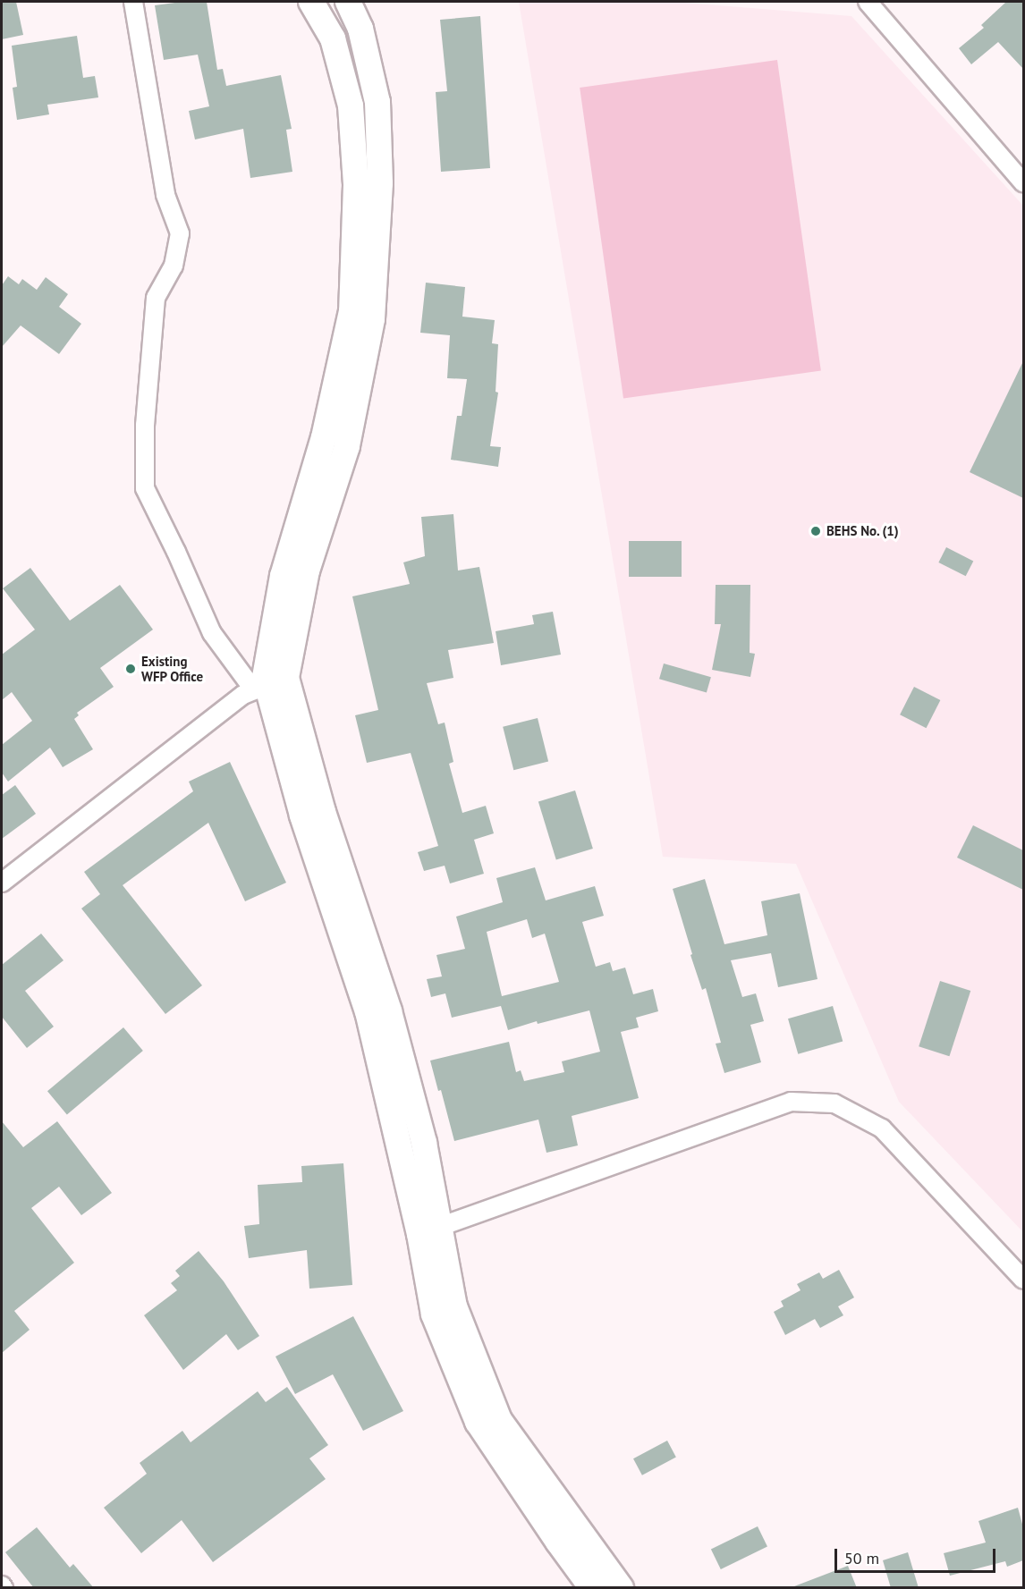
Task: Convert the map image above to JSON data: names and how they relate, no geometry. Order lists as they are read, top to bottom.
{
  "places": ["BEHS No. (1)", "Existing WFP Office"],
  "scale_bar": "50 m"
}
